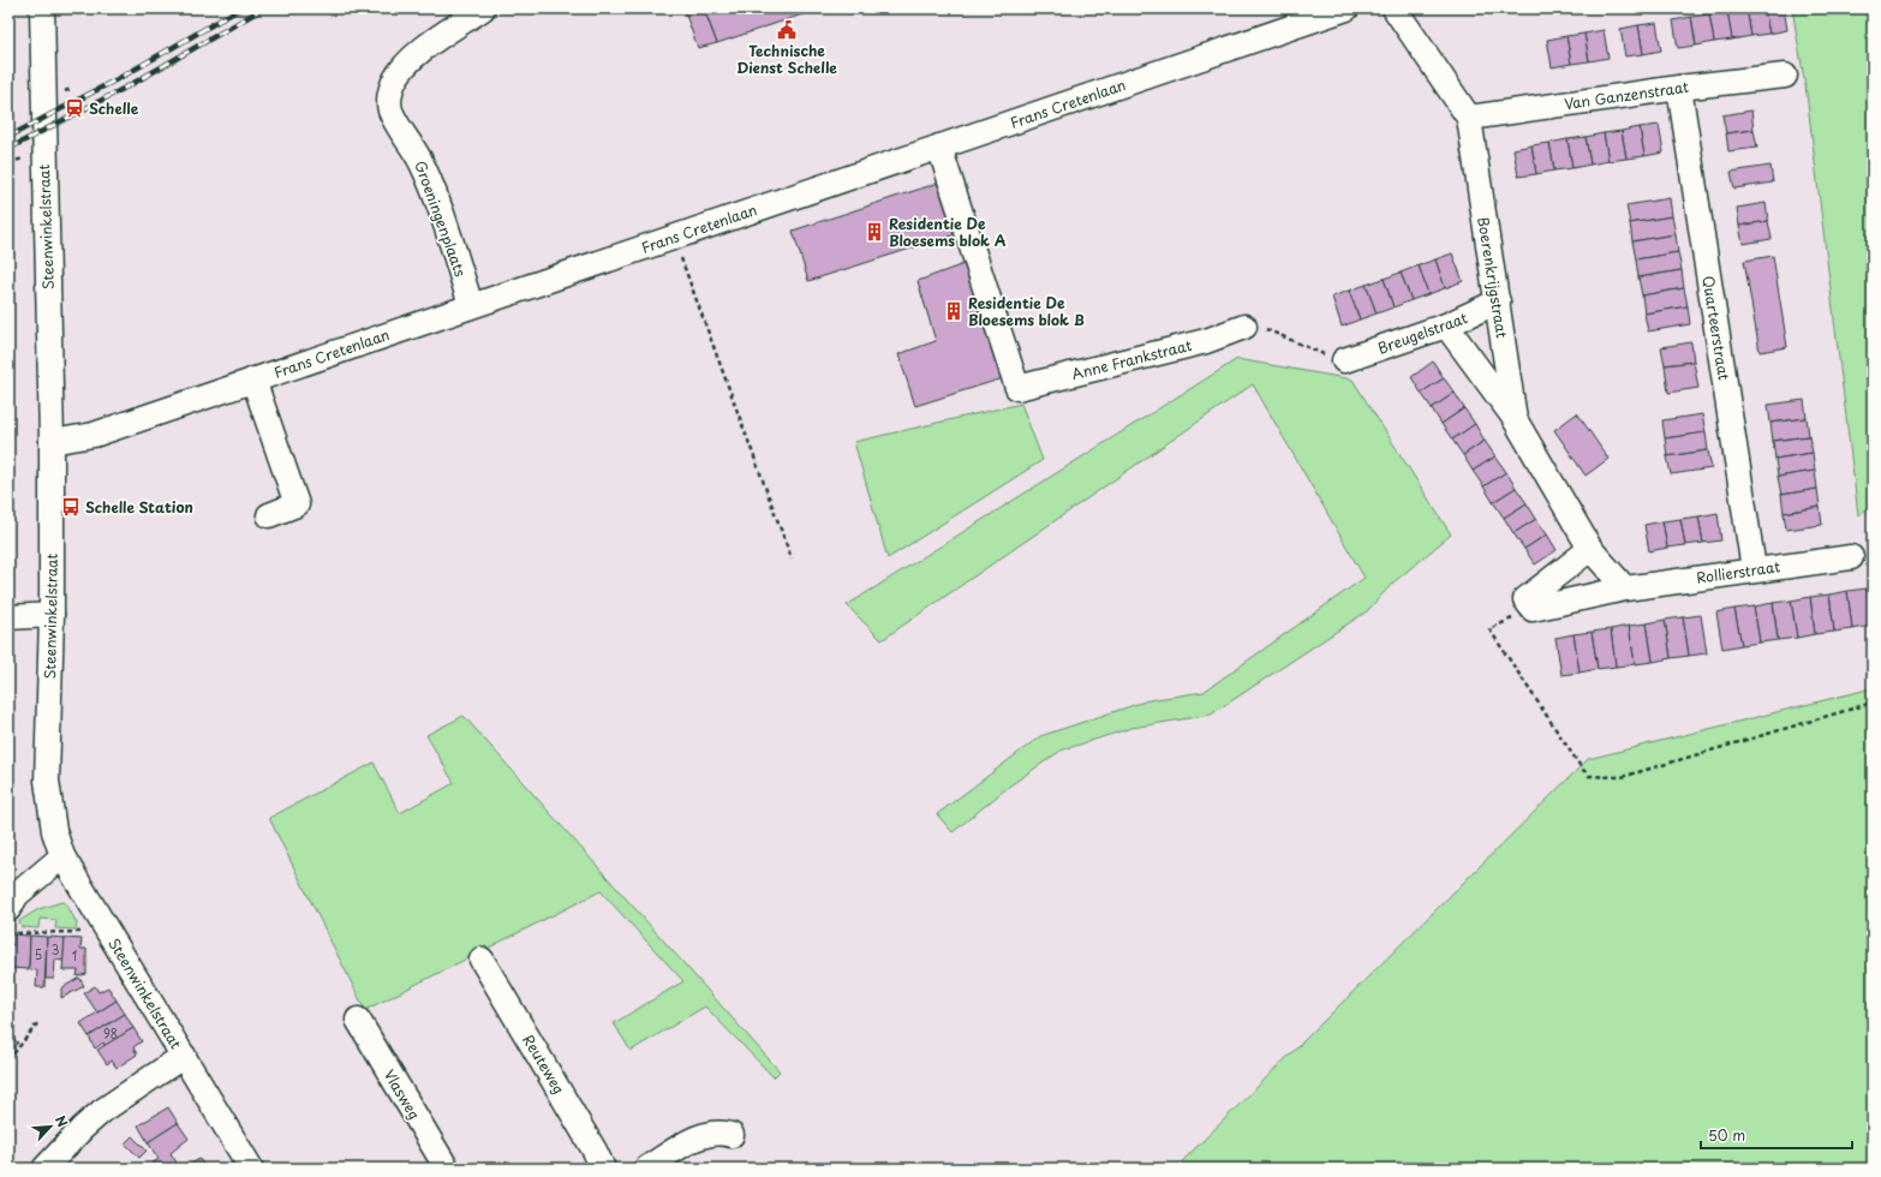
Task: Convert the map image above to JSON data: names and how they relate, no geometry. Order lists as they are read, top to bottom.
{
  "streets": {
    "street": [
      "Van Ganzenstraat",
      "Frans Cretenlaan",
      "Groeningenplaats",
      "Steenwinkelstraat",
      "Boerenkrijgstraat",
      "Quarteerstraat",
      "Breugelstraat",
      "Anne Frankstraat",
      "Rollierstraat",
      "Reuteweg",
      "Vlasweg"
    ]
  },
  "crossings": [
    ["Van Ganzenstraat", "Boerenkrijgstraat"],
    ["Van Ganzenstraat", "Quarteerstraat"],
    ["Frans Cretenlaan", "Groeningenplaats"],
    ["Frans Cretenlaan", "Steenwinkelstraat"],
    ["Frans Cretenlaan", "Anne Frankstraat"],
    ["Boerenkrijgstraat", "Breugelstraat"],
    ["Boerenkrijgstraat", "Rollierstraat"],
    ["Quarteerstraat", "Rollierstraat"]
  ],
  "places": {
    "public building": ["Technische Dienst Schelle"],
    "station": ["Schelle"],
    "building": ["Residentie De Bloesems blok A", "Residentie De Bloesems blok B"],
    "bus stop": ["Schelle Station"]
  },
  "house_numbers": [
    "3",
    "5",
    "1",
    "98"
  ],
  "scale_bar": "50 m",
  "north": "top right"
}
